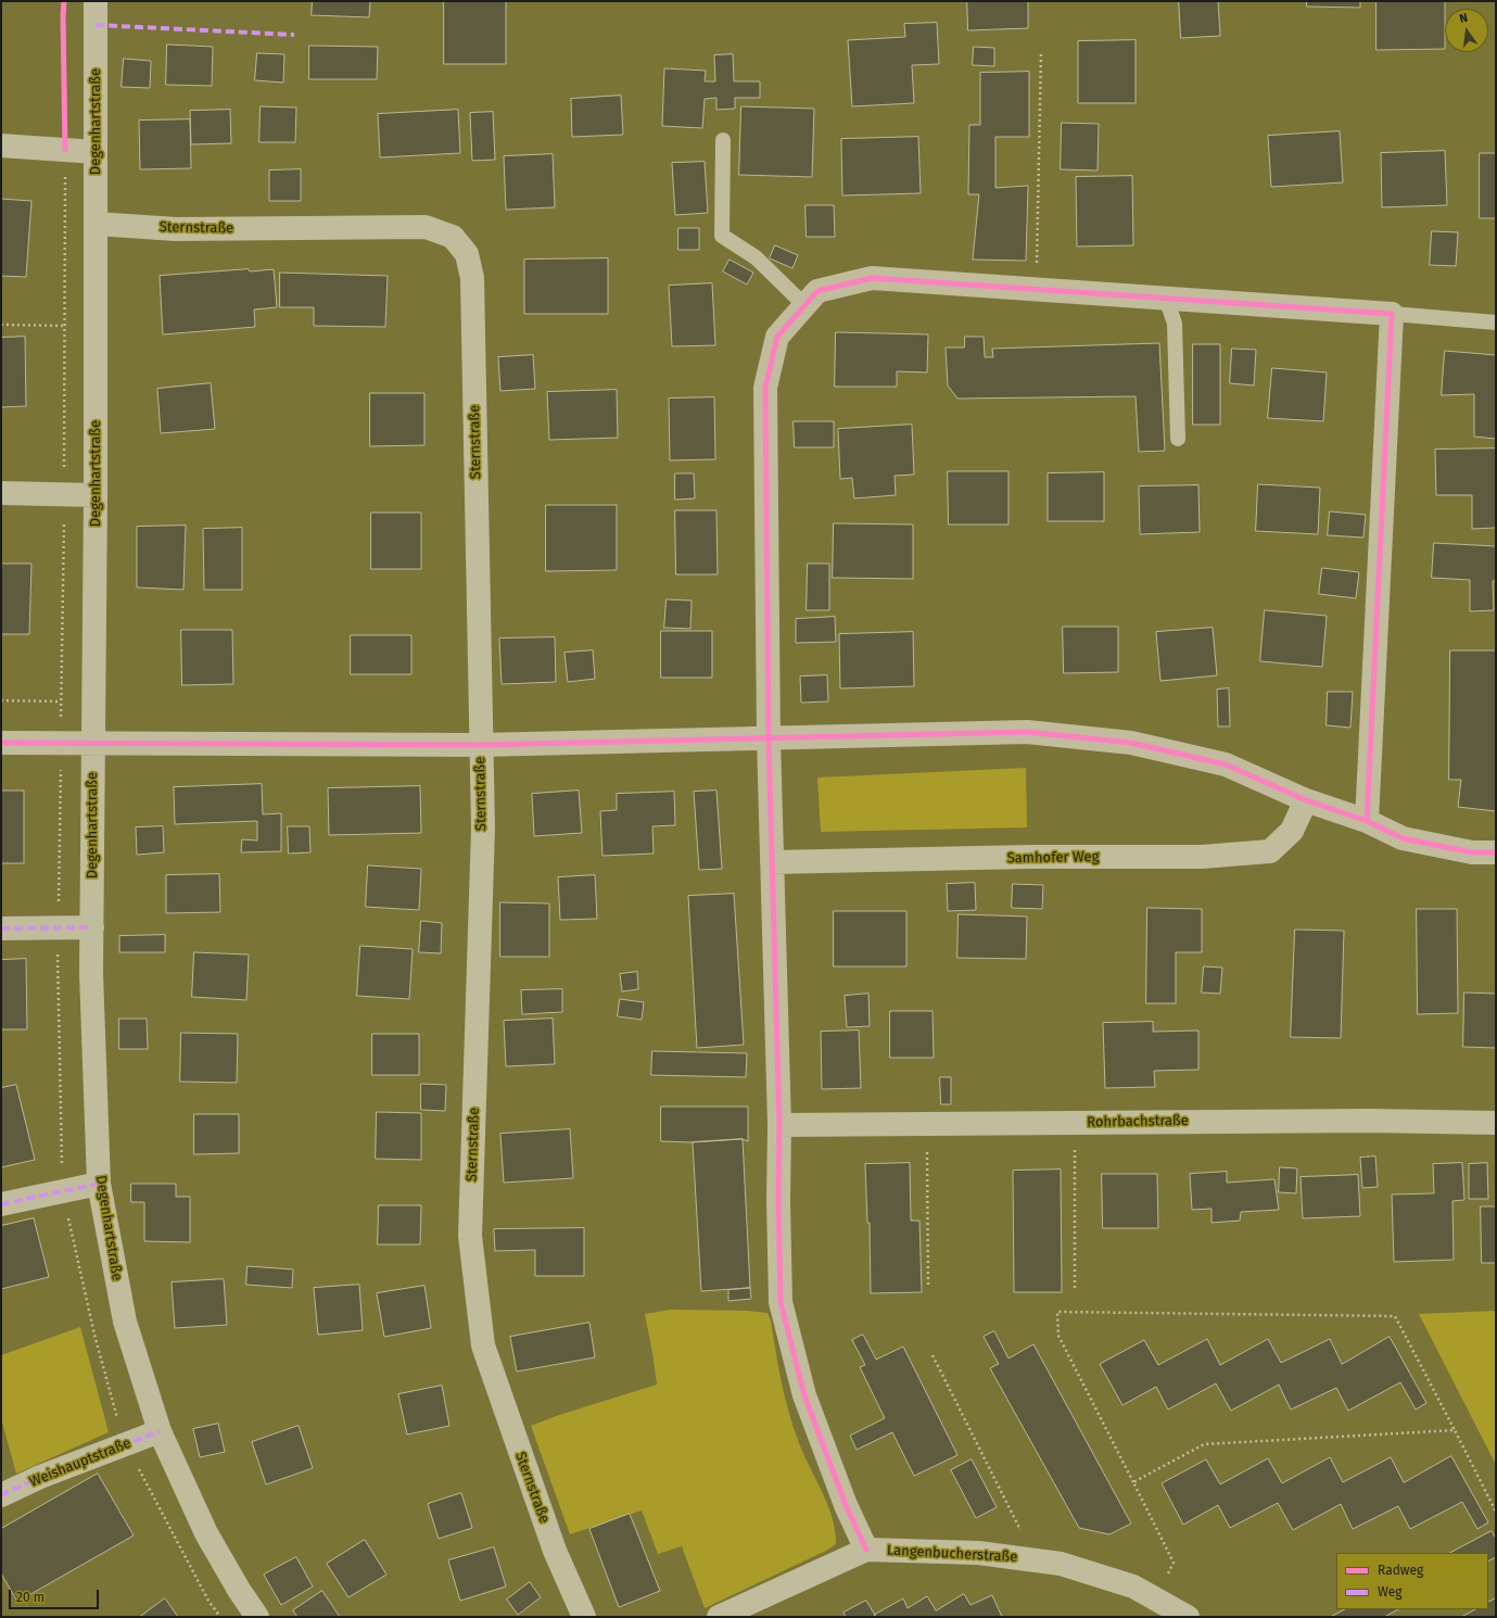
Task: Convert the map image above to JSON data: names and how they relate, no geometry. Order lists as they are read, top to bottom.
{
  "streets": {
    "street": [
      "Degenhartstraße",
      "Sternstraße",
      "Samhofer Weg",
      "Rohrbachstraße",
      "Weishauptstraße",
      "Langenbucherstraße"
    ]
  },
  "crossings": [
    ["Degenhartstraße", "Sternstraße"],
    ["Degenhartstraße", "Weishauptstraße"]
  ],
  "legend": ["Radweg", "Weg"],
  "scale_bar": "20 m",
  "north": "top"
}
